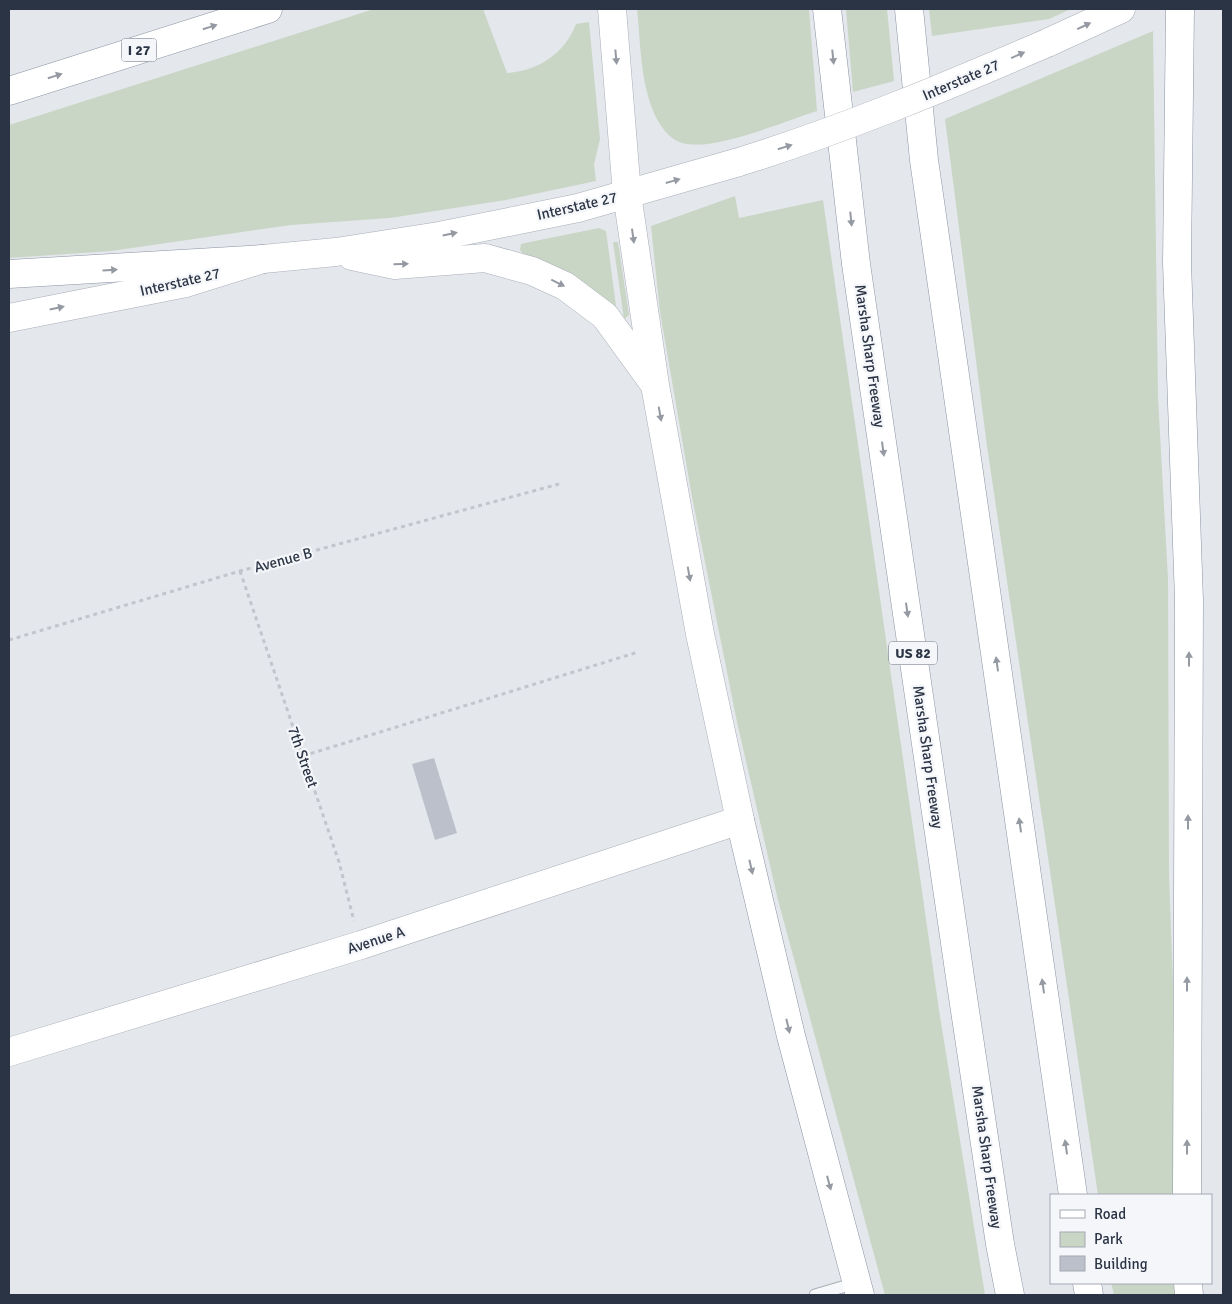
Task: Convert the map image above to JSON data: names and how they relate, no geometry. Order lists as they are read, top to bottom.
{
  "streets": {
    "main road": [
      "I 27",
      "Interstate 27",
      "Marsha Sharp Freeway",
      "US 82",
      "Avenue A"
    ],
    "path": ["Avenue B", "7th Street"]
  },
  "crossings": [
    ["Avenue B", "7th Street"],
    ["7th Street", "Avenue A"]
  ],
  "legend": ["Road", "Park", "Building"]
}
